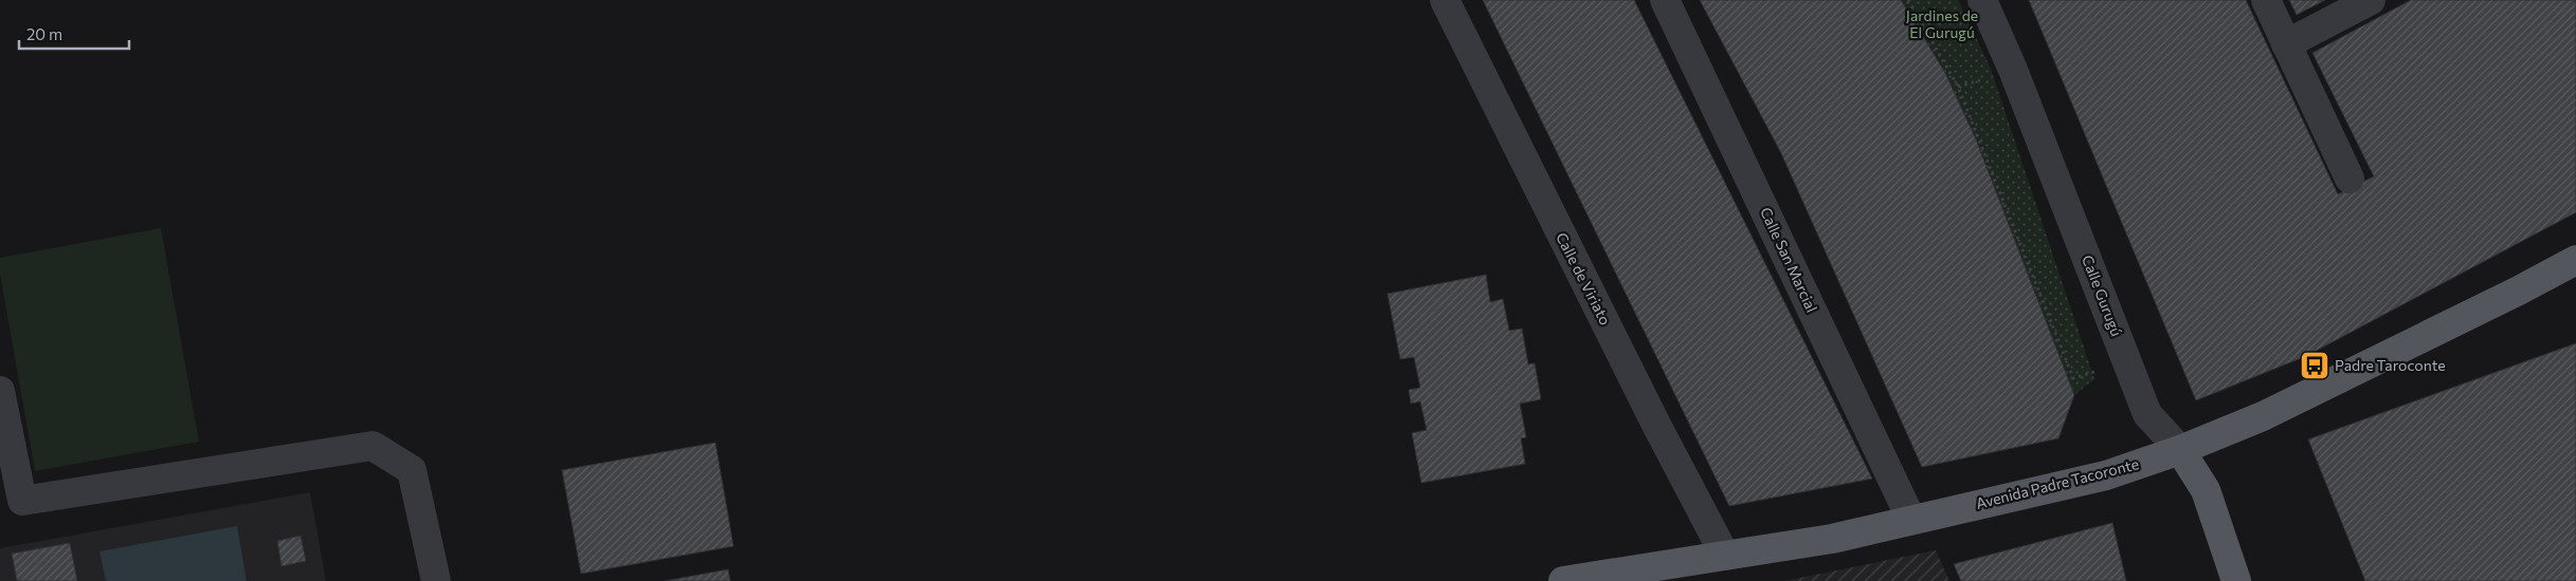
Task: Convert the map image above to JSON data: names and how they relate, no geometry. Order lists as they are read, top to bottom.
{
  "streets": {
    "main road": ["Calle Gurugú", "Avenida Padre Tacoronte"],
    "street": ["Calle San Marcial", "Calle de Viriato"]
  },
  "crossings": [
    ["Calle San Marcial", "Avenida Padre Tacoronte"],
    ["Calle de Viriato", "Avenida Padre Tacoronte"],
    ["Calle Gurugú", "Avenida Padre Tacoronte"]
  ],
  "parks": ["Jardines de El Gurugú"],
  "places": {
    "bus stop": ["Padre Taroconte"]
  },
  "scale_bar": "20 m"
}
